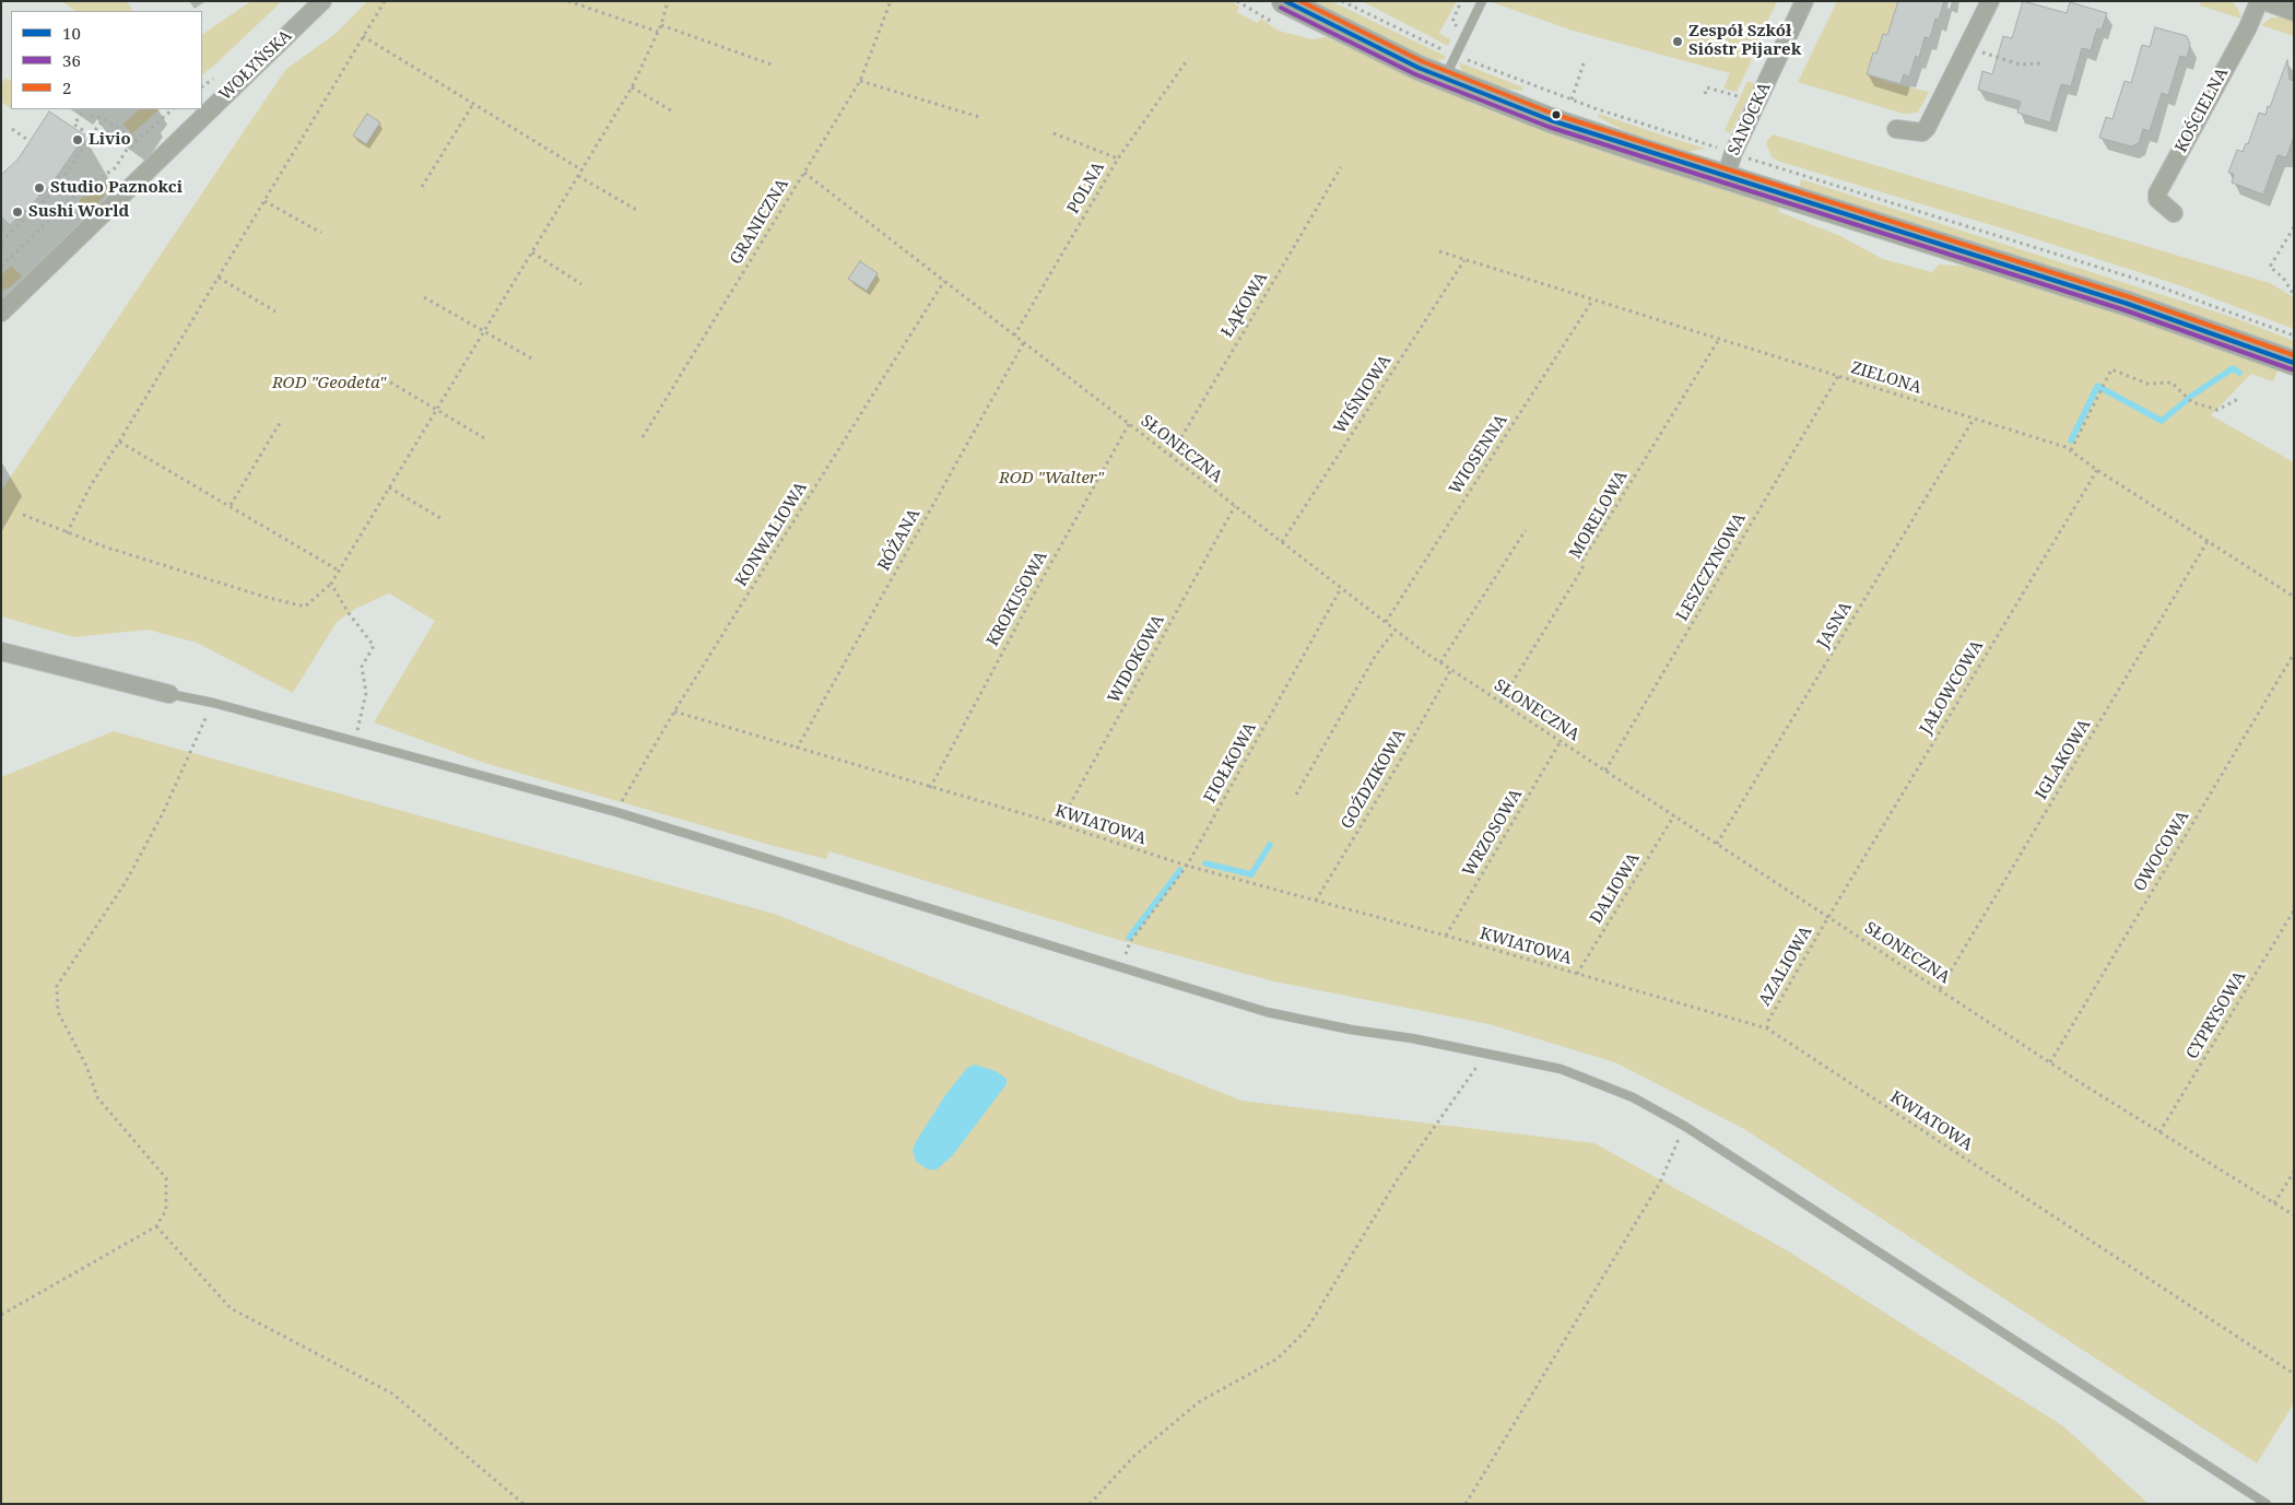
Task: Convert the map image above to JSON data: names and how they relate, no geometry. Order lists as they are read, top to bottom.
{
  "streets": {
    "street": ["WOŁYŃSKA", "KOŚCIELNA", "SANOCKA"],
    "path": [
      "POLNA",
      "GRANICZNA",
      "ŁĄKOWA",
      "ZIELONA",
      "WIŚNIOWA",
      "SŁONECZNA",
      "WIOSENNA",
      "MORELOWA",
      "KONWALIOWA",
      "RÓŻANA",
      "LESZCZYNOWA",
      "KROKUSOWA",
      "JASNA",
      "WIDOKOWA",
      "JAŁOWCOWA",
      "IGLAKOWA",
      "FIOŁKOWA",
      "GOŹDZIKOWA",
      "KWIATOWA",
      "WRZOSOWA",
      "OWOCOWA",
      "DALIOWA",
      "AZALIOWA",
      "CYPRYSOWA"
    ]
  },
  "crossings": [
    ["POLNA", "SŁONECZNA"],
    ["GRANICZNA", "SŁONECZNA"],
    ["ŁĄKOWA", "SŁONECZNA"],
    ["ZIELONA", "WIŚNIOWA"],
    ["ZIELONA", "WIOSENNA"],
    ["ZIELONA", "MORELOWA"],
    ["ZIELONA", "LESZCZYNOWA"],
    ["ZIELONA", "JASNA"],
    ["ZIELONA", "JAŁOWCOWA"],
    ["ZIELONA", "IGLAKOWA"],
    ["WIŚNIOWA", "SŁONECZNA"],
    ["SŁONECZNA", "WIOSENNA"],
    ["SŁONECZNA", "MORELOWA"],
    ["SŁONECZNA", "KONWALIOWA"],
    ["SŁONECZNA", "RÓŻANA"],
    ["SŁONECZNA", "LESZCZYNOWA"],
    ["SŁONECZNA", "KROKUSOWA"],
    ["SŁONECZNA", "JASNA"],
    ["SŁONECZNA", "WIDOKOWA"],
    ["SŁONECZNA", "JAŁOWCOWA"],
    ["SŁONECZNA", "IGLAKOWA"],
    ["SŁONECZNA", "FIOŁKOWA"],
    ["SŁONECZNA", "GOŹDZIKOWA"],
    ["SŁONECZNA", "WRZOSOWA"],
    ["SŁONECZNA", "OWOCOWA"],
    ["SŁONECZNA", "DALIOWA"],
    ["SŁONECZNA", "AZALIOWA"],
    ["SŁONECZNA", "CYPRYSOWA"],
    ["KONWALIOWA", "KWIATOWA"],
    ["RÓŻANA", "KWIATOWA"],
    ["KROKUSOWA", "KWIATOWA"],
    ["WIDOKOWA", "KWIATOWA"],
    ["JAŁOWCOWA", "AZALIOWA"],
    ["FIOŁKOWA", "KWIATOWA"],
    ["GOŹDZIKOWA", "KWIATOWA"],
    ["KWIATOWA", "WRZOSOWA"],
    ["KWIATOWA", "DALIOWA"],
    ["KWIATOWA", "AZALIOWA"]
  ],
  "parks": ["ROD \"Geodeta\"", "ROD \"Walter\""],
  "places": [
    "Zespół Szkół Sióstr Pijarek",
    "Livio",
    "Studio Paznokci",
    "Sushi World"
  ],
  "lines": ["transit line 10", "transit line 2", "transit line 36"],
  "legend": ["10", "36", "2"]
}
